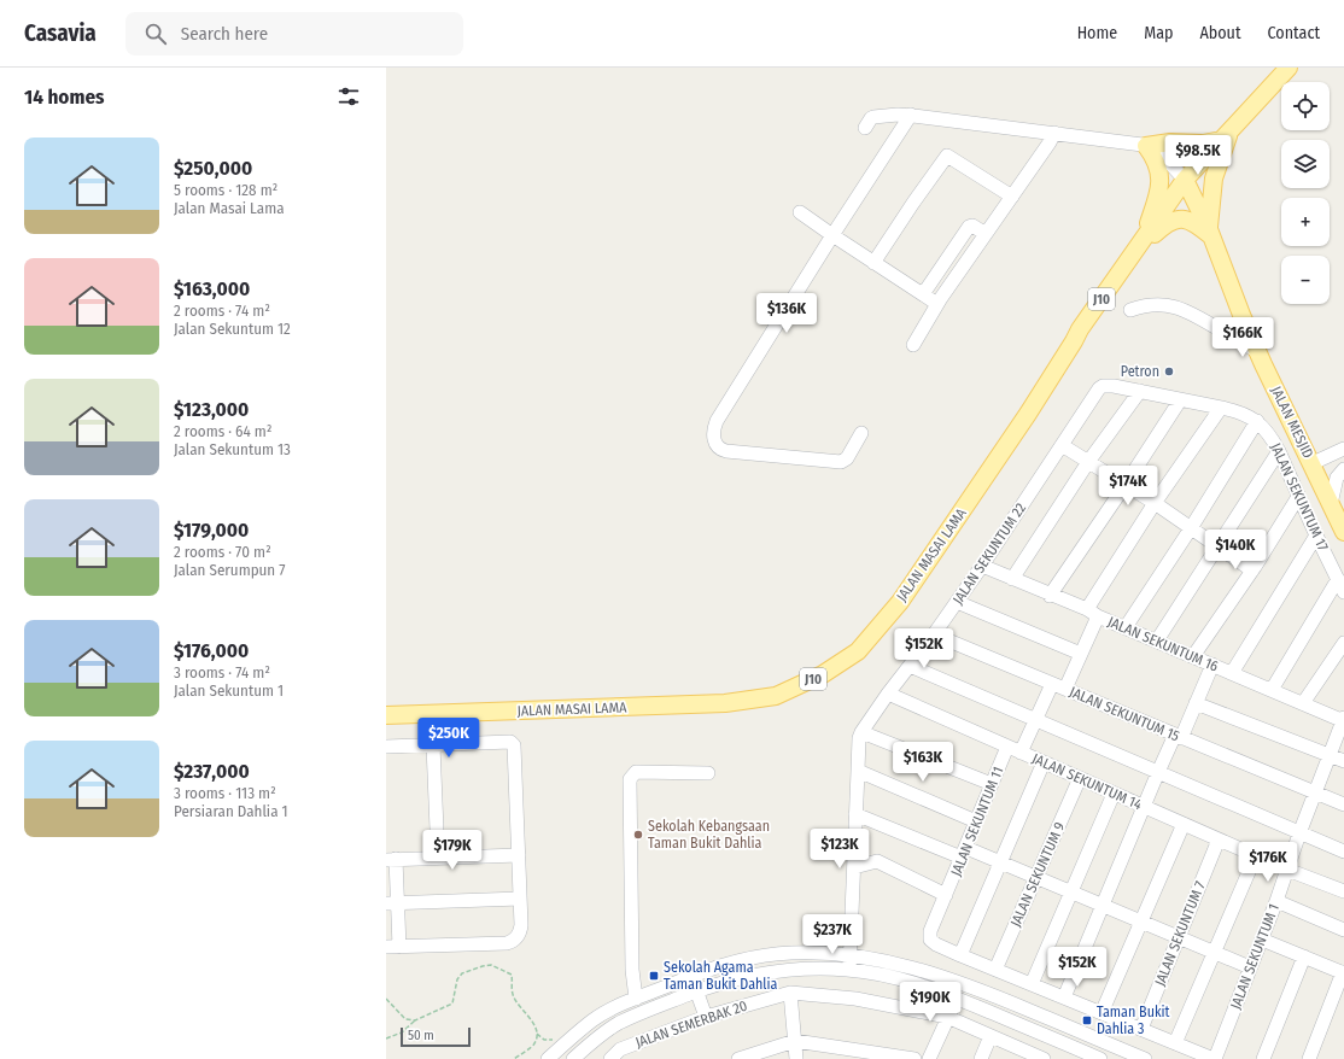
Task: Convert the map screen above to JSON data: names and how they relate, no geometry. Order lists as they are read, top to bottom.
{
  "streets": {
    "main road": ["J10", "JALAN MESJID", "JALAN MASAI LAMA"],
    "street": [
      "JALAN SEKUNTUM 17",
      "JALAN SEKUNTUM 22",
      "JALAN SEKUNTUM 16",
      "JALAN SEKUNTUM 15",
      "JALAN SEKUNTUM 14",
      "JALAN SEKUNTUM 11",
      "JALAN SEKUNTUM 9",
      "JALAN SEKUNTUM 7",
      "JALAN SEKUNTUM 1",
      "JALAN SEMERBAK 20"
    ]
  },
  "crossings": [
    ["JALAN MESJID", "JALAN MASAI LAMA"],
    ["JALAN SEKUNTUM 17", "JALAN SEKUNTUM 22"],
    ["JALAN SEKUNTUM 22", "JALAN SEKUNTUM 16"],
    ["JALAN SEKUNTUM 22", "JALAN SEKUNTUM 15"],
    ["JALAN SEKUNTUM 22", "JALAN SEKUNTUM 14"],
    ["JALAN SEKUNTUM 22", "JALAN SEKUNTUM 11"],
    ["JALAN SEKUNTUM 16", "JALAN SEKUNTUM 1"],
    ["JALAN SEKUNTUM 15", "JALAN SEKUNTUM 1"],
    ["JALAN SEKUNTUM 14", "JALAN SEKUNTUM 11"],
    ["JALAN SEKUNTUM 14", "JALAN SEKUNTUM 9"],
    ["JALAN SEKUNTUM 14", "JALAN SEKUNTUM 7"],
    ["JALAN SEKUNTUM 14", "JALAN SEKUNTUM 1"]
  ],
  "places": {
    "other": ["Petron", "Sekolah Kebangsaan Taman Bukit Dahlia"],
    "transit": ["Sekolah Agama Taman Bukit Dahlia", "Taman Bukit Dahlia 3"]
  },
  "scale_bar": "50 m",
  "page": {
    "header": "Casavia",
    "search": "Search here",
    "nav": [
      "Home",
      "Map",
      "About",
      "Contact"
    ],
    "heading": "14 homes",
    "map_buttons": ["+", "−"],
    "list": [
      {
        "name": "$250,000",
        "note": "5 rooms · 128 m² · Jalan Masai Lama"
      },
      {
        "name": "$163,000",
        "note": "2 rooms · 74 m² · Jalan Sekuntum 12"
      },
      {
        "name": "$123,000",
        "note": "2 rooms · 64 m² · Jalan Sekuntum 13"
      },
      {
        "name": "$179,000",
        "note": "2 rooms · 70 m² · Jalan Serumpun 7"
      },
      {
        "name": "$176,000",
        "note": "3 rooms · 74 m² · Jalan Sekuntum 1"
      },
      {
        "name": "$237,000",
        "note": "3 rooms · 113 m² · Persiaran Dahlia 1"
      }
    ],
    "price": [
      "$98.5K",
      "$136K",
      "$166K",
      "$174K",
      "$140K",
      "$152K",
      "$250K",
      "$163K",
      "$123K",
      "$179K",
      "$176K",
      "$237K",
      "$152K",
      "$190K"
    ],
    "scale": "50 m"
  }
}
